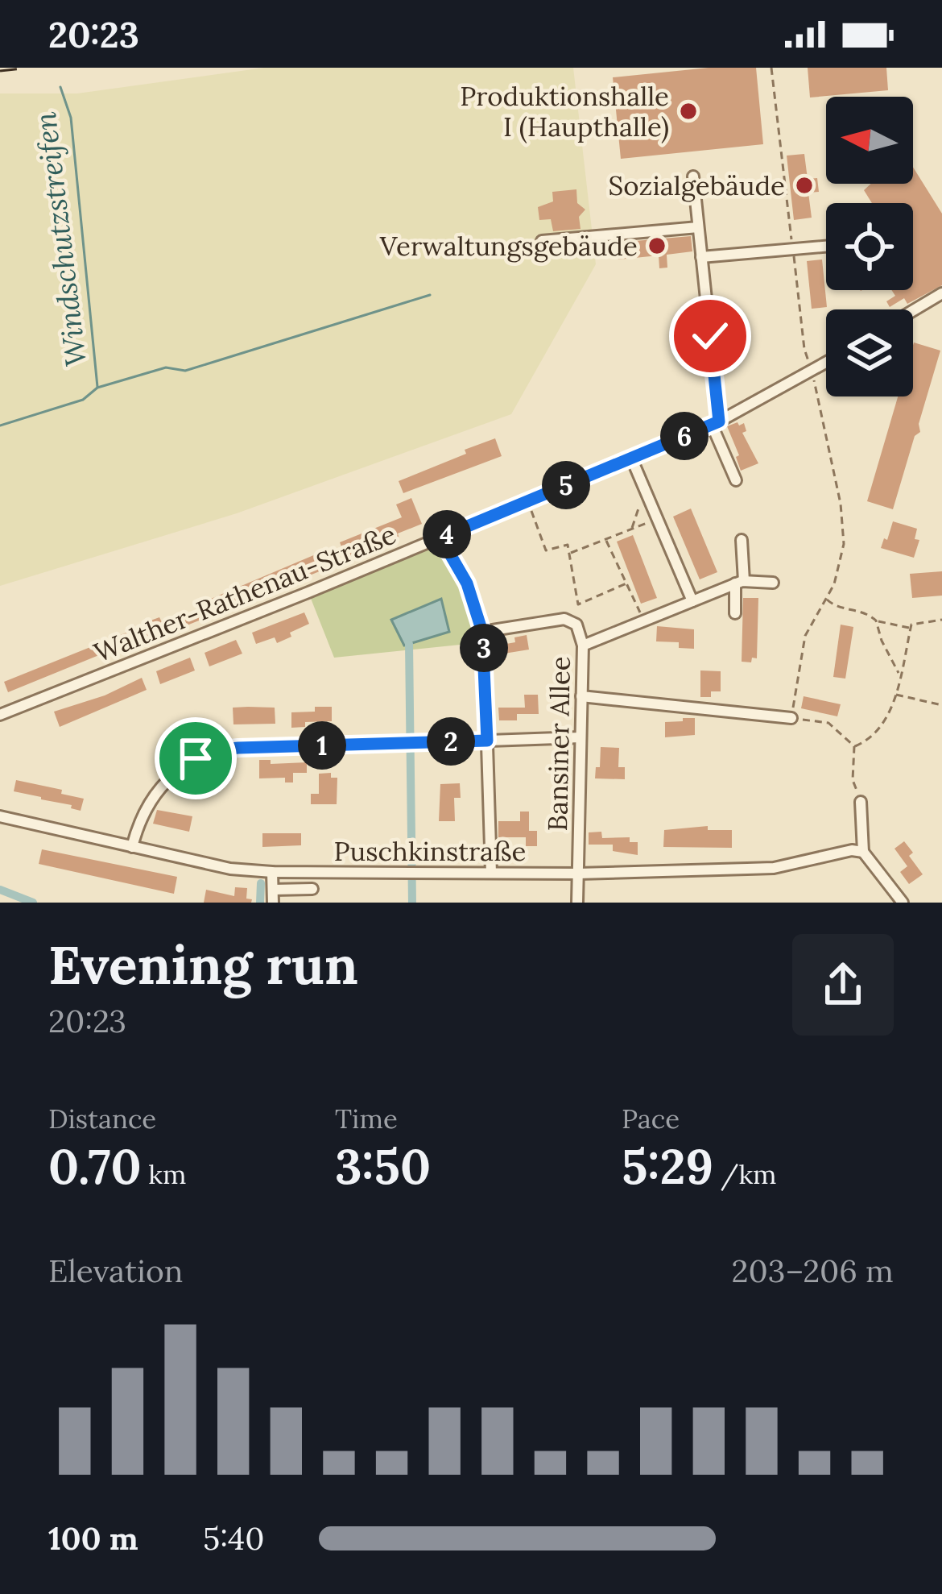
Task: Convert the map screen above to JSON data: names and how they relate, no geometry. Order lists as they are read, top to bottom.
{
  "streets": {
    "street": ["Walther-Rathenau-Straße", "Bansiner Allee", "Puschkinstraße"]
  },
  "crossings": [
    ["Bansiner Allee", "Puschkinstraße"]
  ],
  "water": ["Windschutzstreifen"],
  "places": ["Produktionshalle I (Haupthalle)", "Sozialgebäude", "Verwaltungsgebäude"],
  "north": "left",
  "page": {
    "status": "20:23",
    "pins": [
      "6",
      "5",
      "4",
      "3",
      "2",
      "1"
    ],
    "heading": ["Evening run", "20:23"],
    "stats": [
      ["Distance", "0.70 km"],
      ["Time", "3:50"],
      ["Pace", "5:29 /km"]
    ],
    "chart": ["Elevation", "203–206 m"],
    "list": [
      {
        "name": "100 m",
        "note": "5:40"
      }
    ]
  }
}
